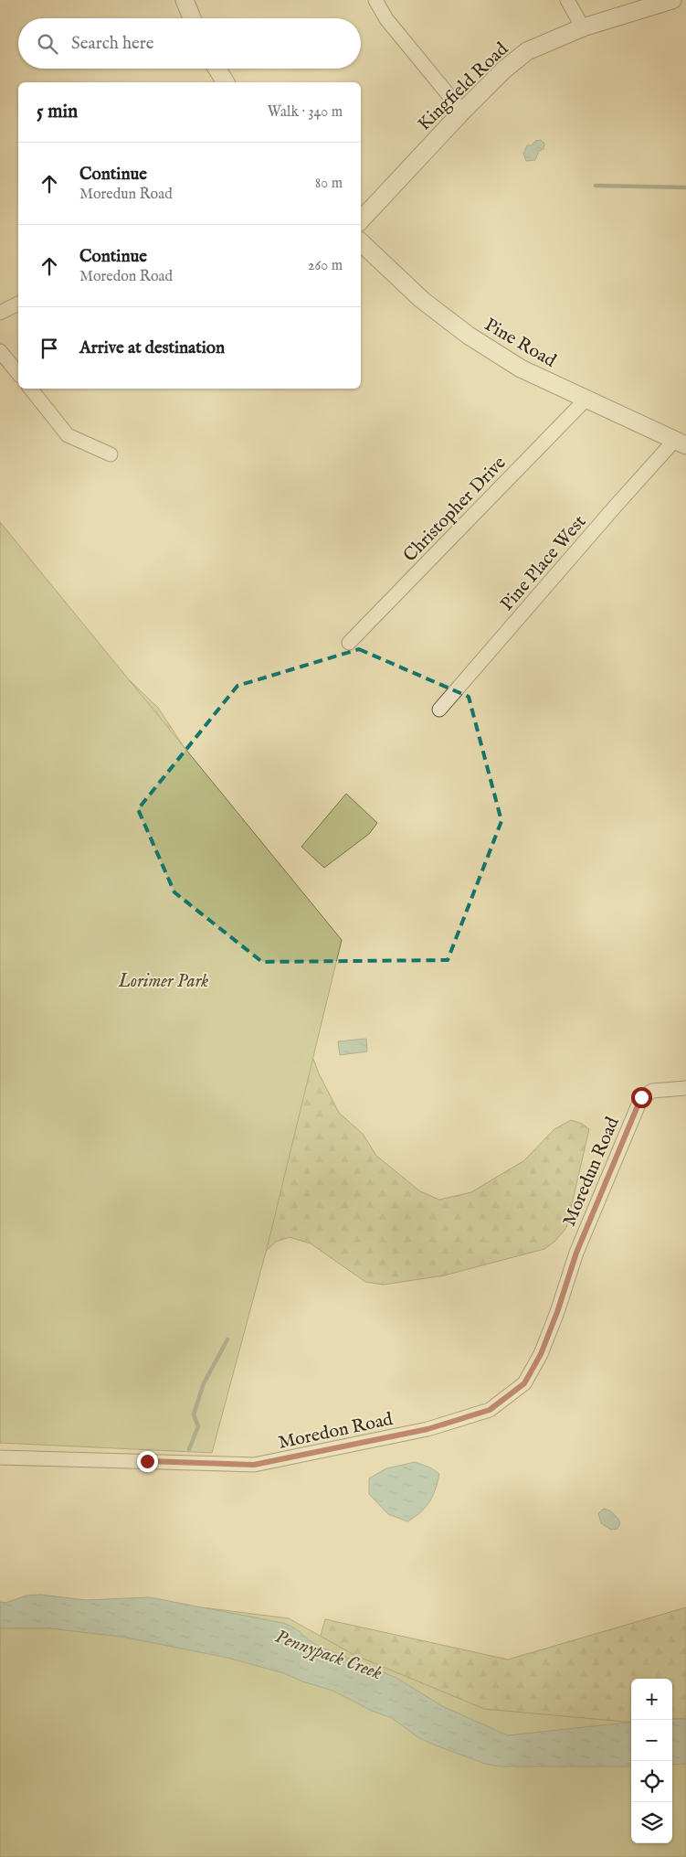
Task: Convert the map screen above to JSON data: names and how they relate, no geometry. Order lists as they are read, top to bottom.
{
  "streets": {
    "street": [
      "Kingfield Road",
      "Pine Road",
      "Christopher Drive",
      "Pine Place West",
      "Moredun Road",
      "Moredon Road"
    ]
  },
  "crossings": [
    ["Pine Road", "Christopher Drive"],
    ["Pine Road", "Pine Place West"],
    ["Moredun Road", "Moredon Road"]
  ],
  "water": ["Pennypack Creek"],
  "parks": ["Lorimer Park"],
  "page": {
    "search": "Search here",
    "heading": ["5 min", "Walk · 340 m"],
    "list": [
      ["Continue", "Moredun Road", "80 m"],
      ["Continue", "Moredon Road", "260 m"],
      "Arrive at destination"
    ],
    "map_buttons": ["+", "−"]
  }
}
